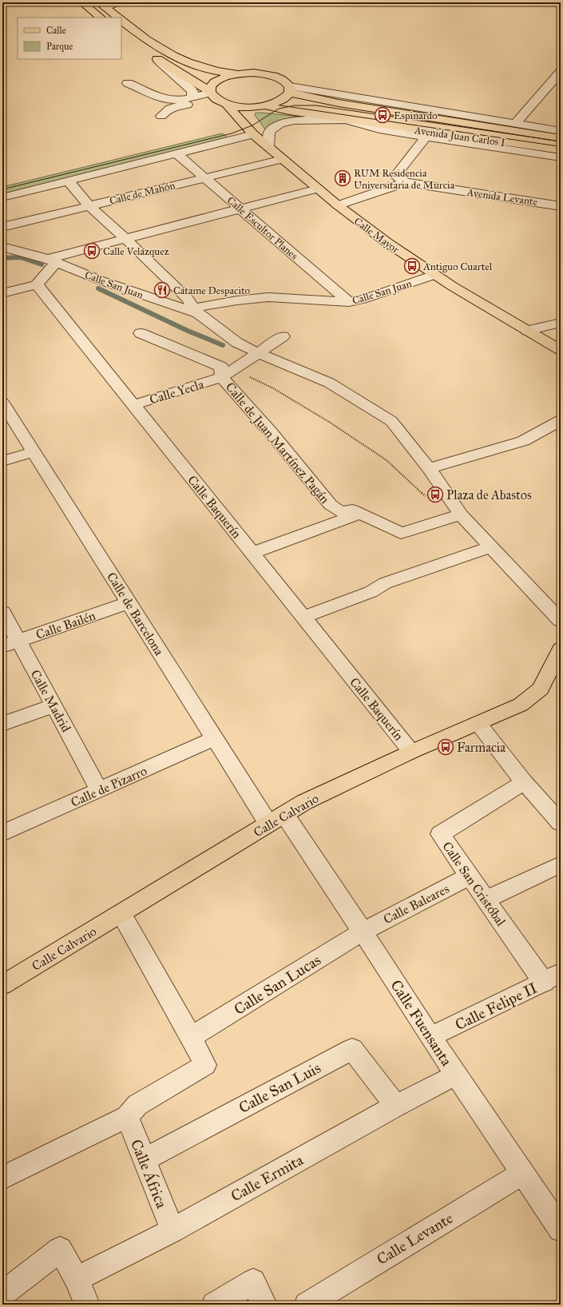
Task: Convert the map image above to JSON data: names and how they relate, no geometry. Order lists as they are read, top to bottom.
{
  "streets": {
    "main road": ["Avenida Juan Carlos I", "Calle Mayor", "Calle Calvario"],
    "street": [
      "Calle de Mahón",
      "Avenida Levante",
      "Calle Escultor Planes",
      "Calle San Juan",
      "Calle Yecla",
      "Calle de Juan Martínez Pagán",
      "Calle Baquerín",
      "Calle de Barcelona",
      "Calle Bailén",
      "Calle Madrid",
      "Calle de Pizarro",
      "Calle San Cristóbal",
      "Calle Baleares",
      "Calle San Lucas",
      "Calle Felipe II",
      "Calle Fuensanta",
      "Calle San Luis",
      "Calle África",
      "Calle Ermita",
      "Calle Levante"
    ]
  },
  "crossings": [
    ["Calle de Mahón", "Calle Escultor Planes"],
    ["Calle de Mahón", "Calle Mayor"],
    ["Calle Escultor Planes", "Calle San Juan"],
    ["Calle Mayor", "Calle San Juan"],
    ["Calle San Juan", "Calle Yecla"],
    ["Calle San Juan", "Calle de Juan Martínez Pagán"],
    ["Calle Yecla", "Calle de Juan Martínez Pagán"],
    ["Calle Yecla", "Calle Baquerín"],
    ["Calle Baquerín", "Calle Calvario"],
    ["Calle de Barcelona", "Calle Bailén"],
    ["Calle de Barcelona", "Calle de Pizarro"],
    ["Calle de Barcelona", "Calle Calvario"],
    ["Calle de Barcelona", "Calle Fuensanta"],
    ["Calle Bailén", "Calle Madrid"],
    ["Calle Madrid", "Calle de Pizarro"],
    ["Calle Calvario", "Calle Fuensanta"],
    ["Calle San Cristóbal", "Calle Baleares"],
    ["Calle San Cristóbal", "Calle Felipe II"],
    ["Calle Baleares", "Calle San Lucas"],
    ["Calle Baleares", "Calle Fuensanta"],
    ["Calle San Lucas", "Calle Fuensanta"],
    ["Calle Felipe II", "Calle Fuensanta"],
    ["Calle Fuensanta", "Calle Ermita"],
    ["Calle Fuensanta", "Calle Levante"],
    ["Calle San Luis", "Calle África"],
    ["Calle San Luis", "Calle Ermita"],
    ["Calle África", "Calle Ermita"]
  ],
  "places": {
    "bus stop": [
      "Espinardo",
      "Calle Velázquez",
      "Antiguo Cuartel",
      "Plaza de Abastos",
      "Farmacia"
    ],
    "building": ["RUM Residencia Universitaria de Murcia"],
    "restaurant": ["Cátame Despacito"]
  },
  "legend": ["Calle", "Parque"]
}
